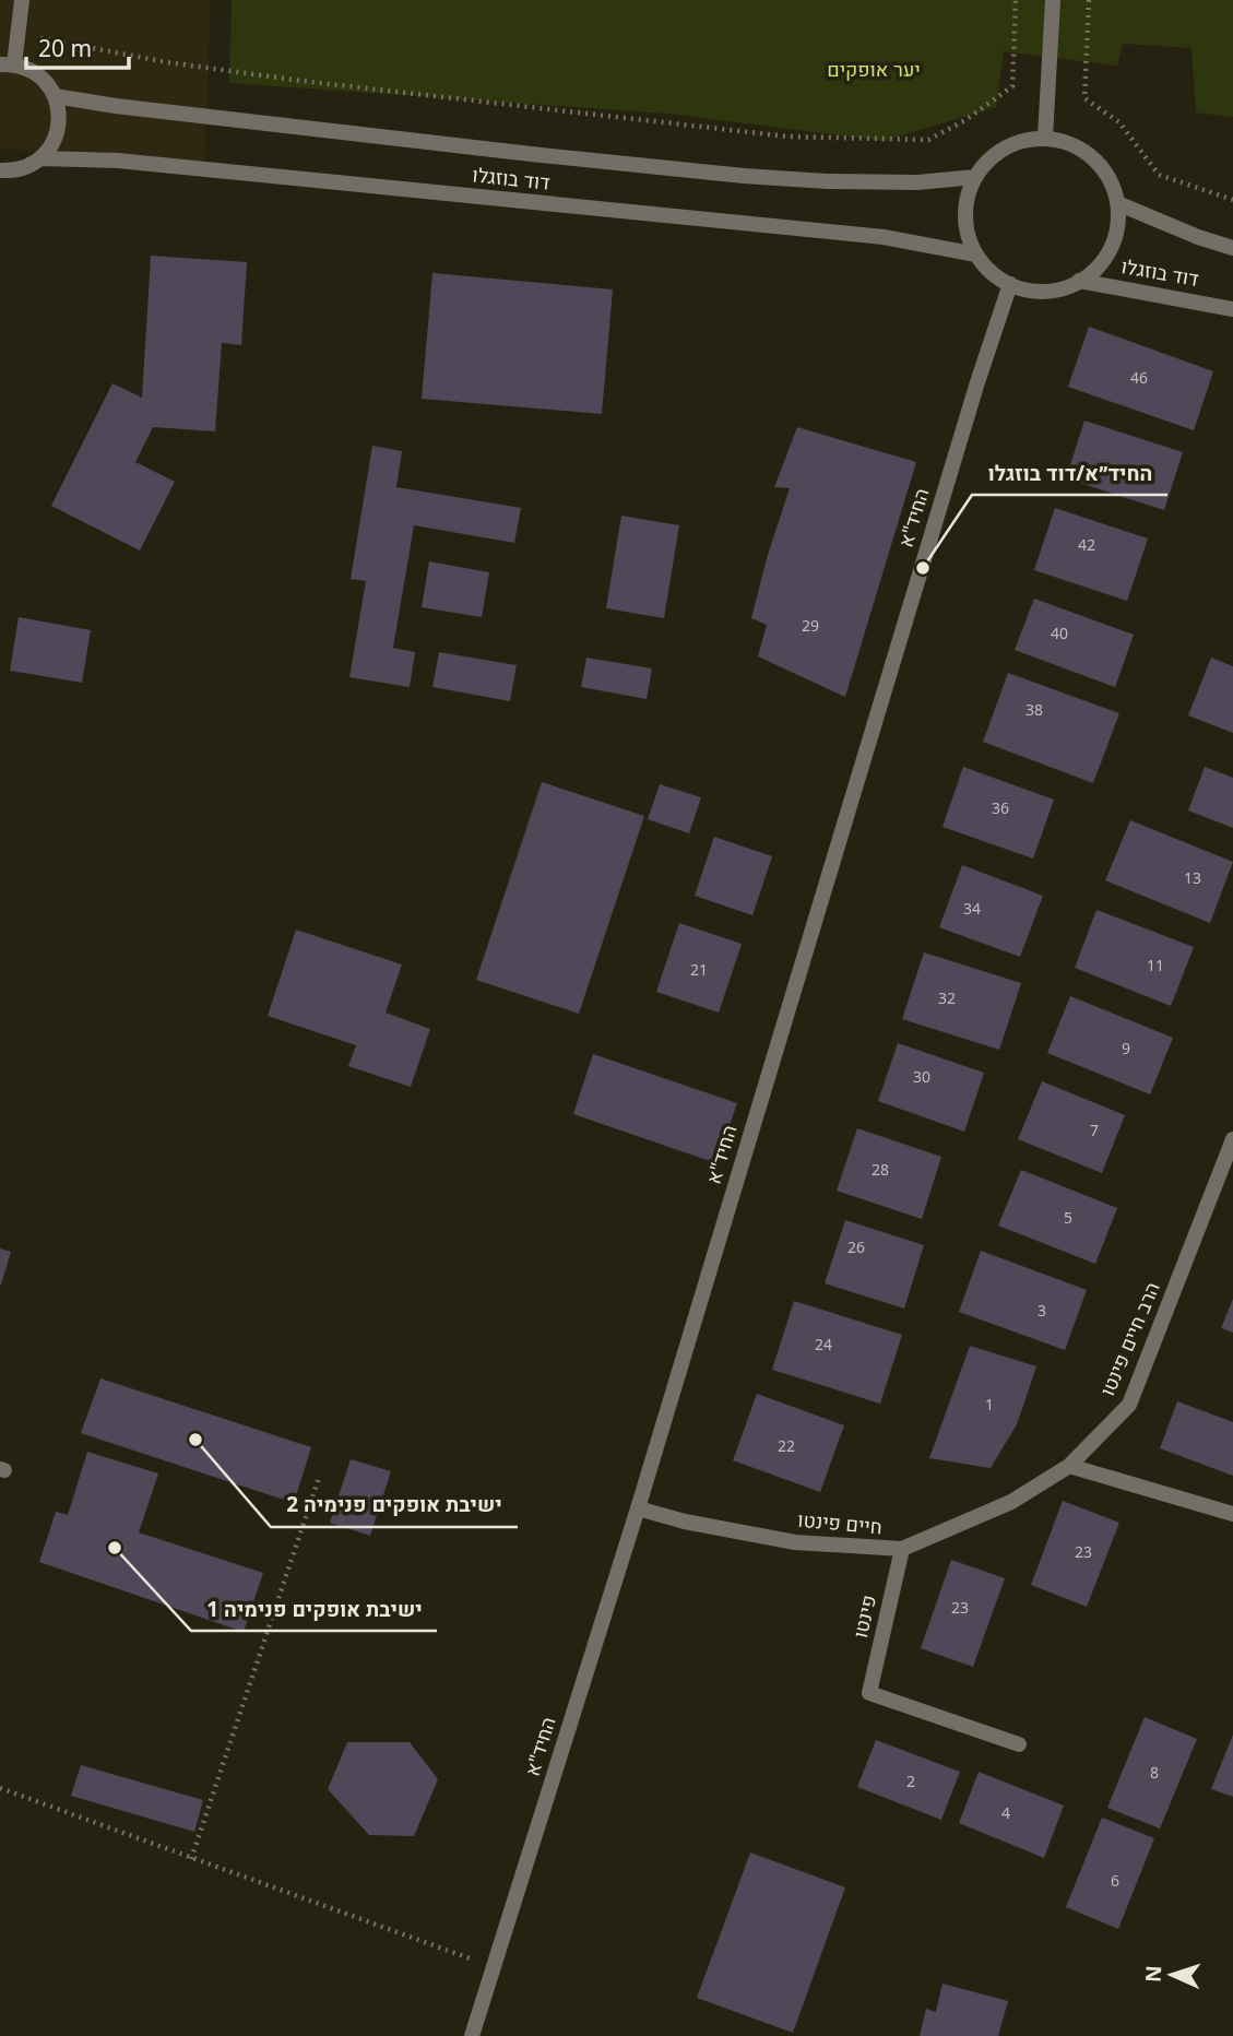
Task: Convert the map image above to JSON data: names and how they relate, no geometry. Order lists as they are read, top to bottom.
{
  "streets": {
    "street": [
      "דוד בוזגלו",
      "החיד\"א",
      "הרב חיים פינטו",
      "חיים פינטו",
      "פינטו"
    ]
  },
  "crossings": [
    ["דוד בוזגלו", "החיד\"א"],
    ["החיד\"א", "חיים פינטו"],
    ["הרב חיים פינטו", "חיים פינטו"],
    ["חיים פינטו", "פינטו"]
  ],
  "parks": ["יער אופקים"],
  "places": ["החיד״א/דוד בוזגלו", "ישיבת אופקים פנימיה 2", "ישיבת אופקים פנימיה 1"],
  "house_numbers": [
    "46",
    "42",
    "29",
    "40",
    "38",
    "36",
    "13",
    "34",
    "11",
    "21",
    "32",
    "9",
    "30",
    "7",
    "28",
    "5",
    "26",
    "3",
    "24",
    "1",
    "22",
    "23",
    "23",
    "8",
    "2",
    "4",
    "6"
  ],
  "scale_bar": "20 m",
  "north": "left"
}
